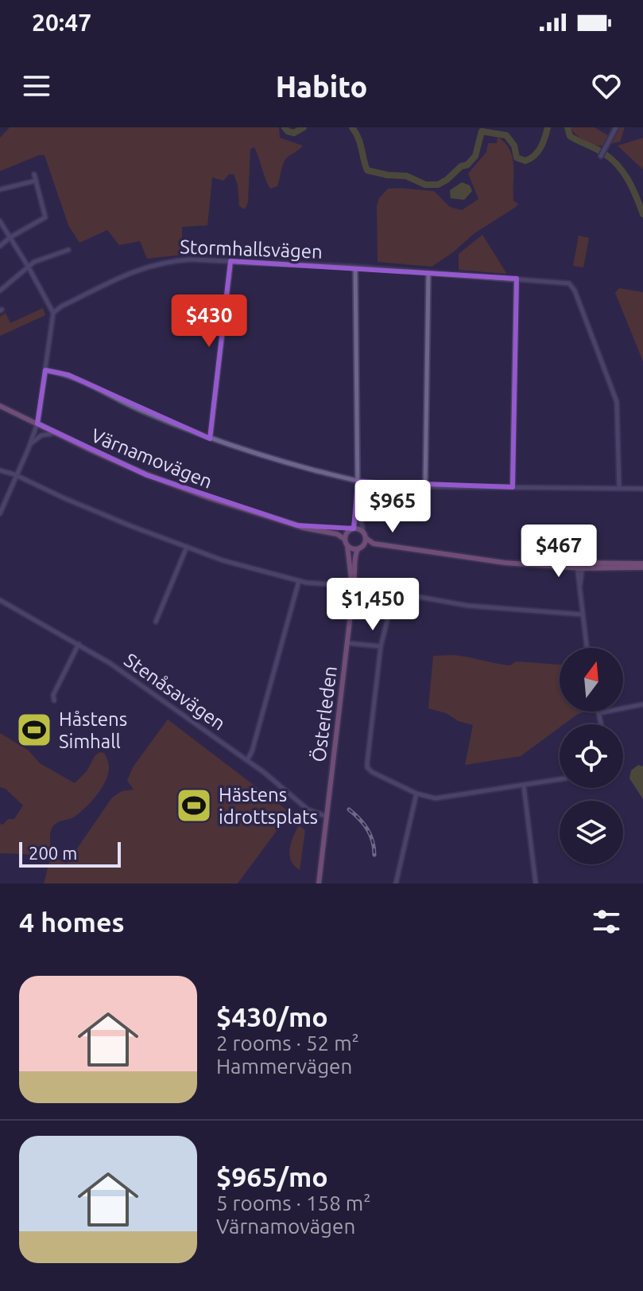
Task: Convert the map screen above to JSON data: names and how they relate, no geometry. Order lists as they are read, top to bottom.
{
  "streets": {
    "main road": ["Värnamovägen", "Österleden"],
    "street": ["Stormhallsvägen", "Stenåsavägen"]
  },
  "crossings": [
    ["Värnamovägen", "Österleden"],
    ["Stenåsavägen", "Österleden"]
  ],
  "places": {
    "sports": ["Håstens Simhall", "Hästens idrottsplats"]
  },
  "scale_bar": "200 m",
  "north": "top",
  "page": {
    "status": "20:47",
    "header": "Habito",
    "price": [
      "$430",
      "$965",
      "$467",
      "$1,450"
    ],
    "scale": "200 m",
    "heading": "4 homes",
    "list": [
      {
        "name": "$430/mo",
        "note": "2 rooms · 52 m² · Hammervägen"
      },
      {
        "name": "$965/mo",
        "note": "5 rooms · 158 m² · Värnamovägen"
      }
    ]
  }
}
